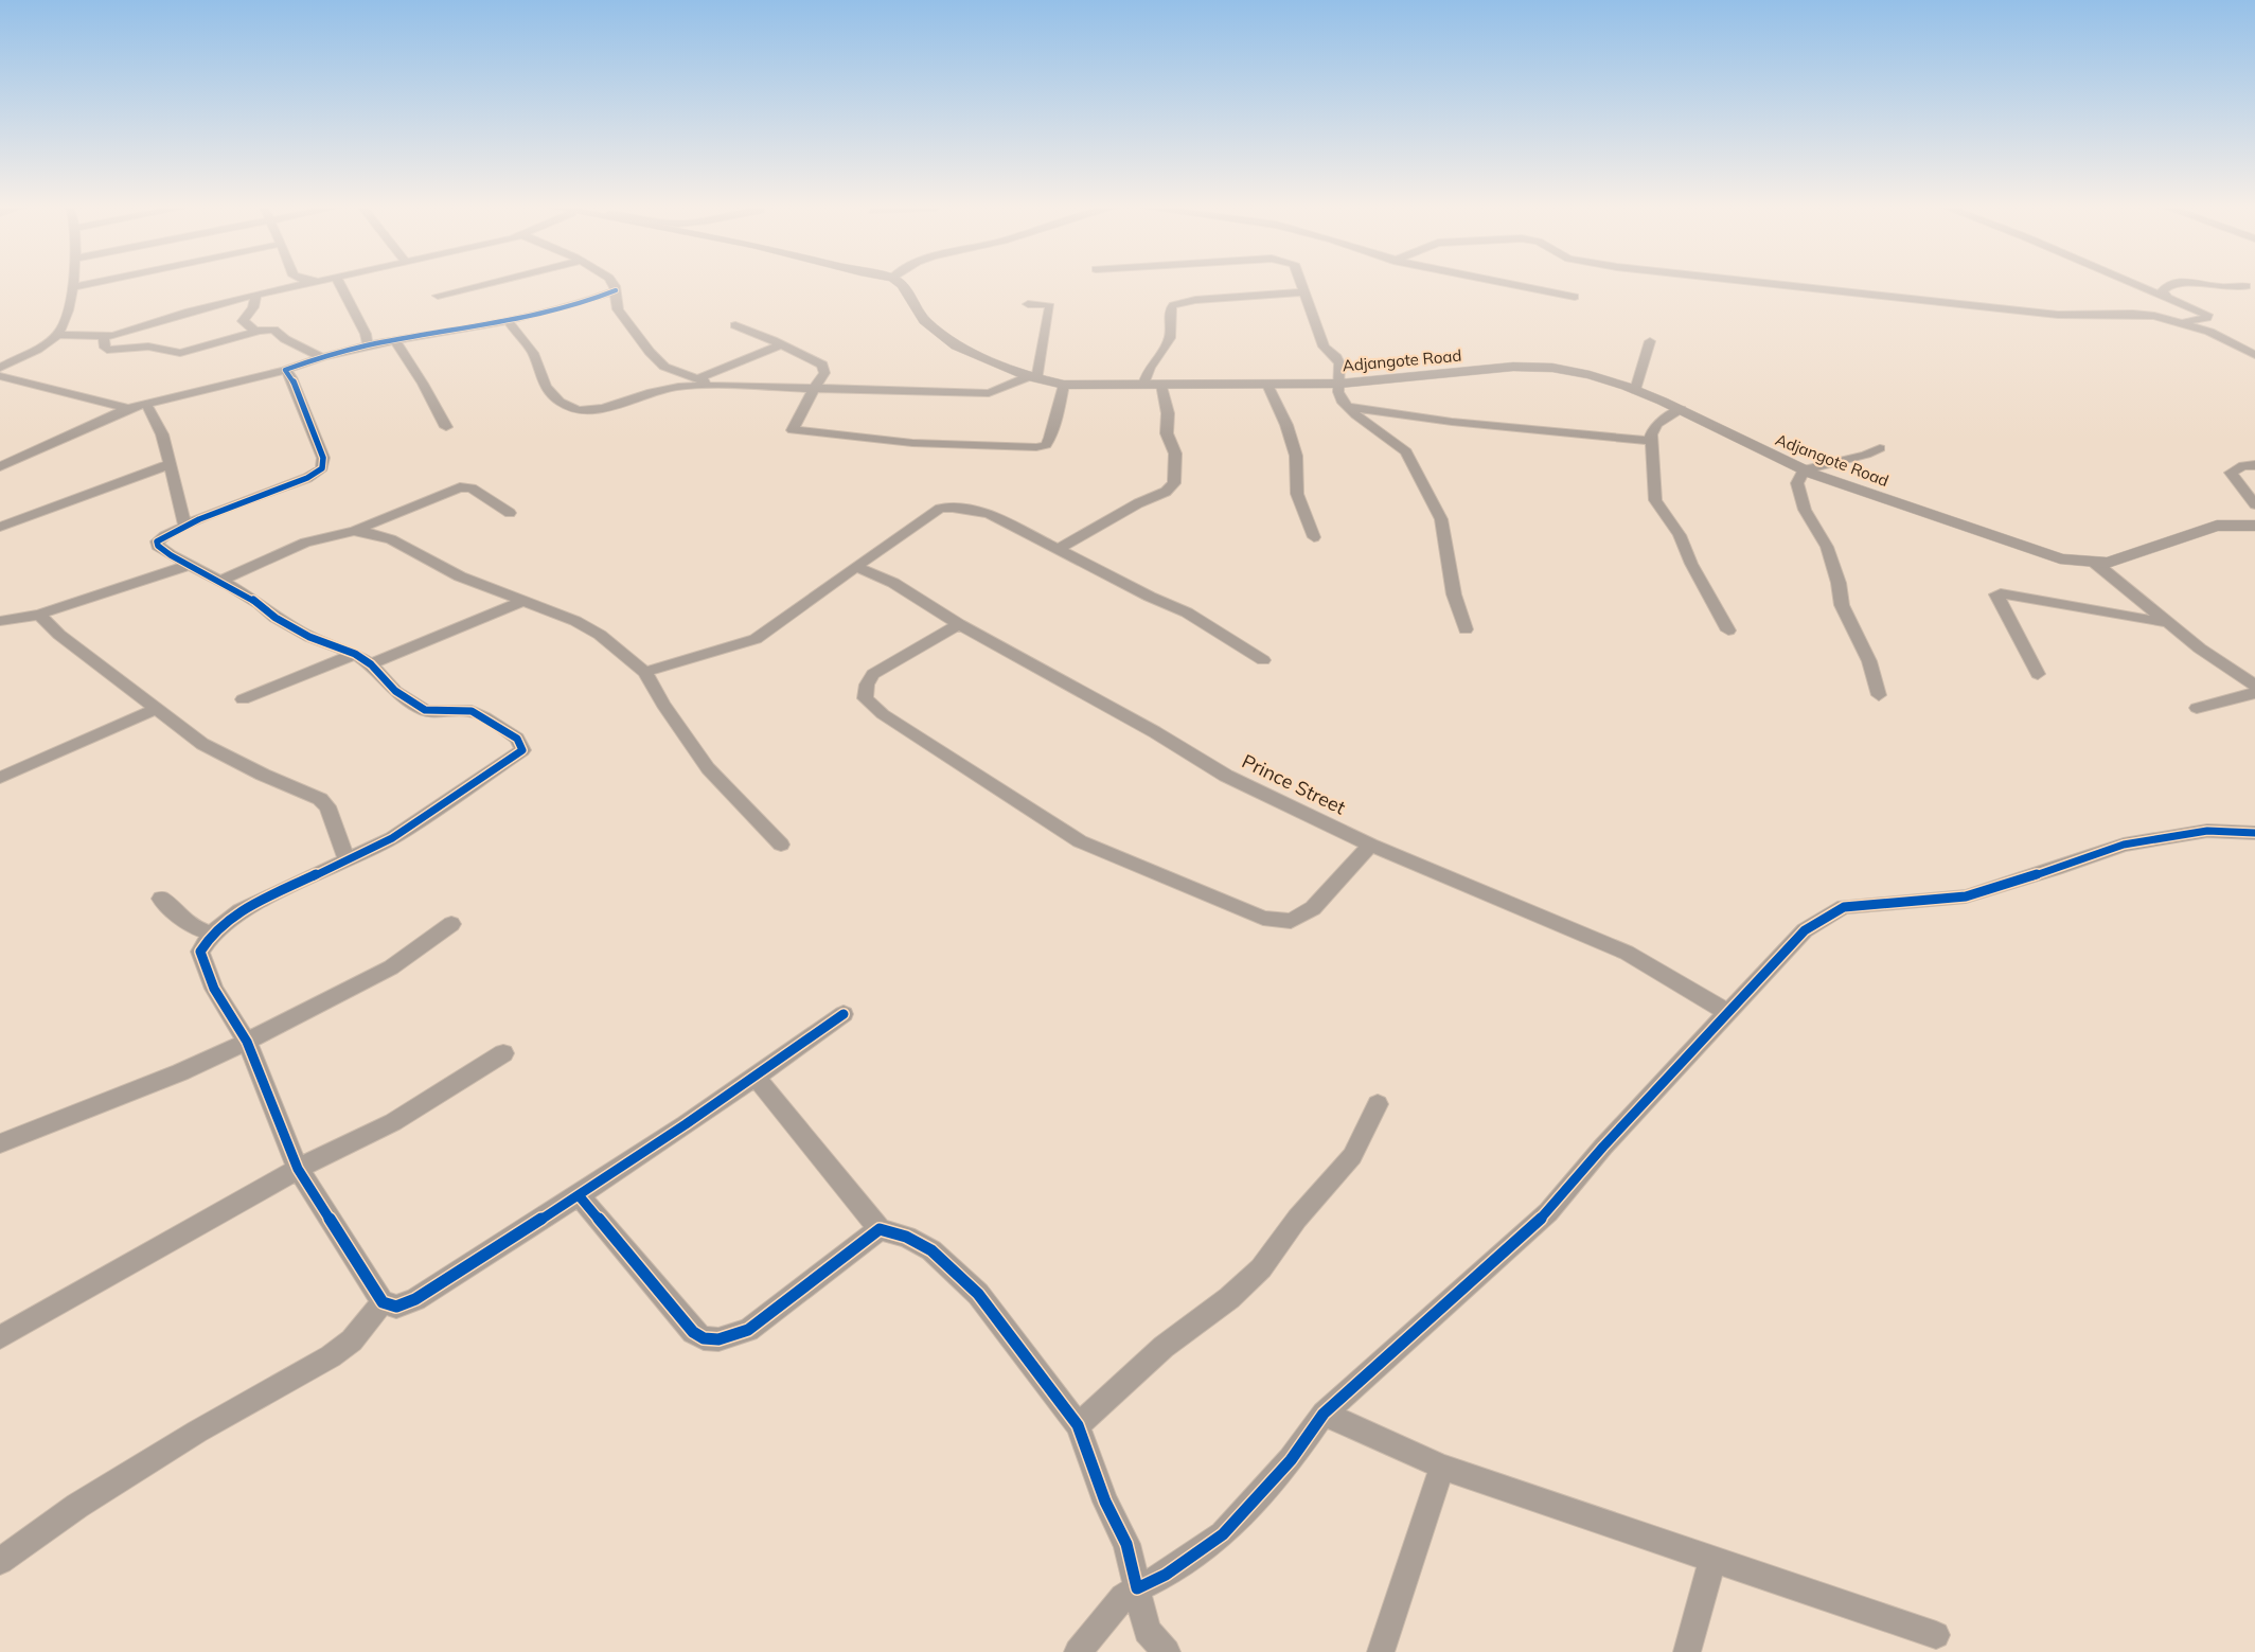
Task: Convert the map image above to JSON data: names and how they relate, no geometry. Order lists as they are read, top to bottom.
{
  "streets": {
    "street": ["Adjangote Road", "Prince Street"]
  }
}
